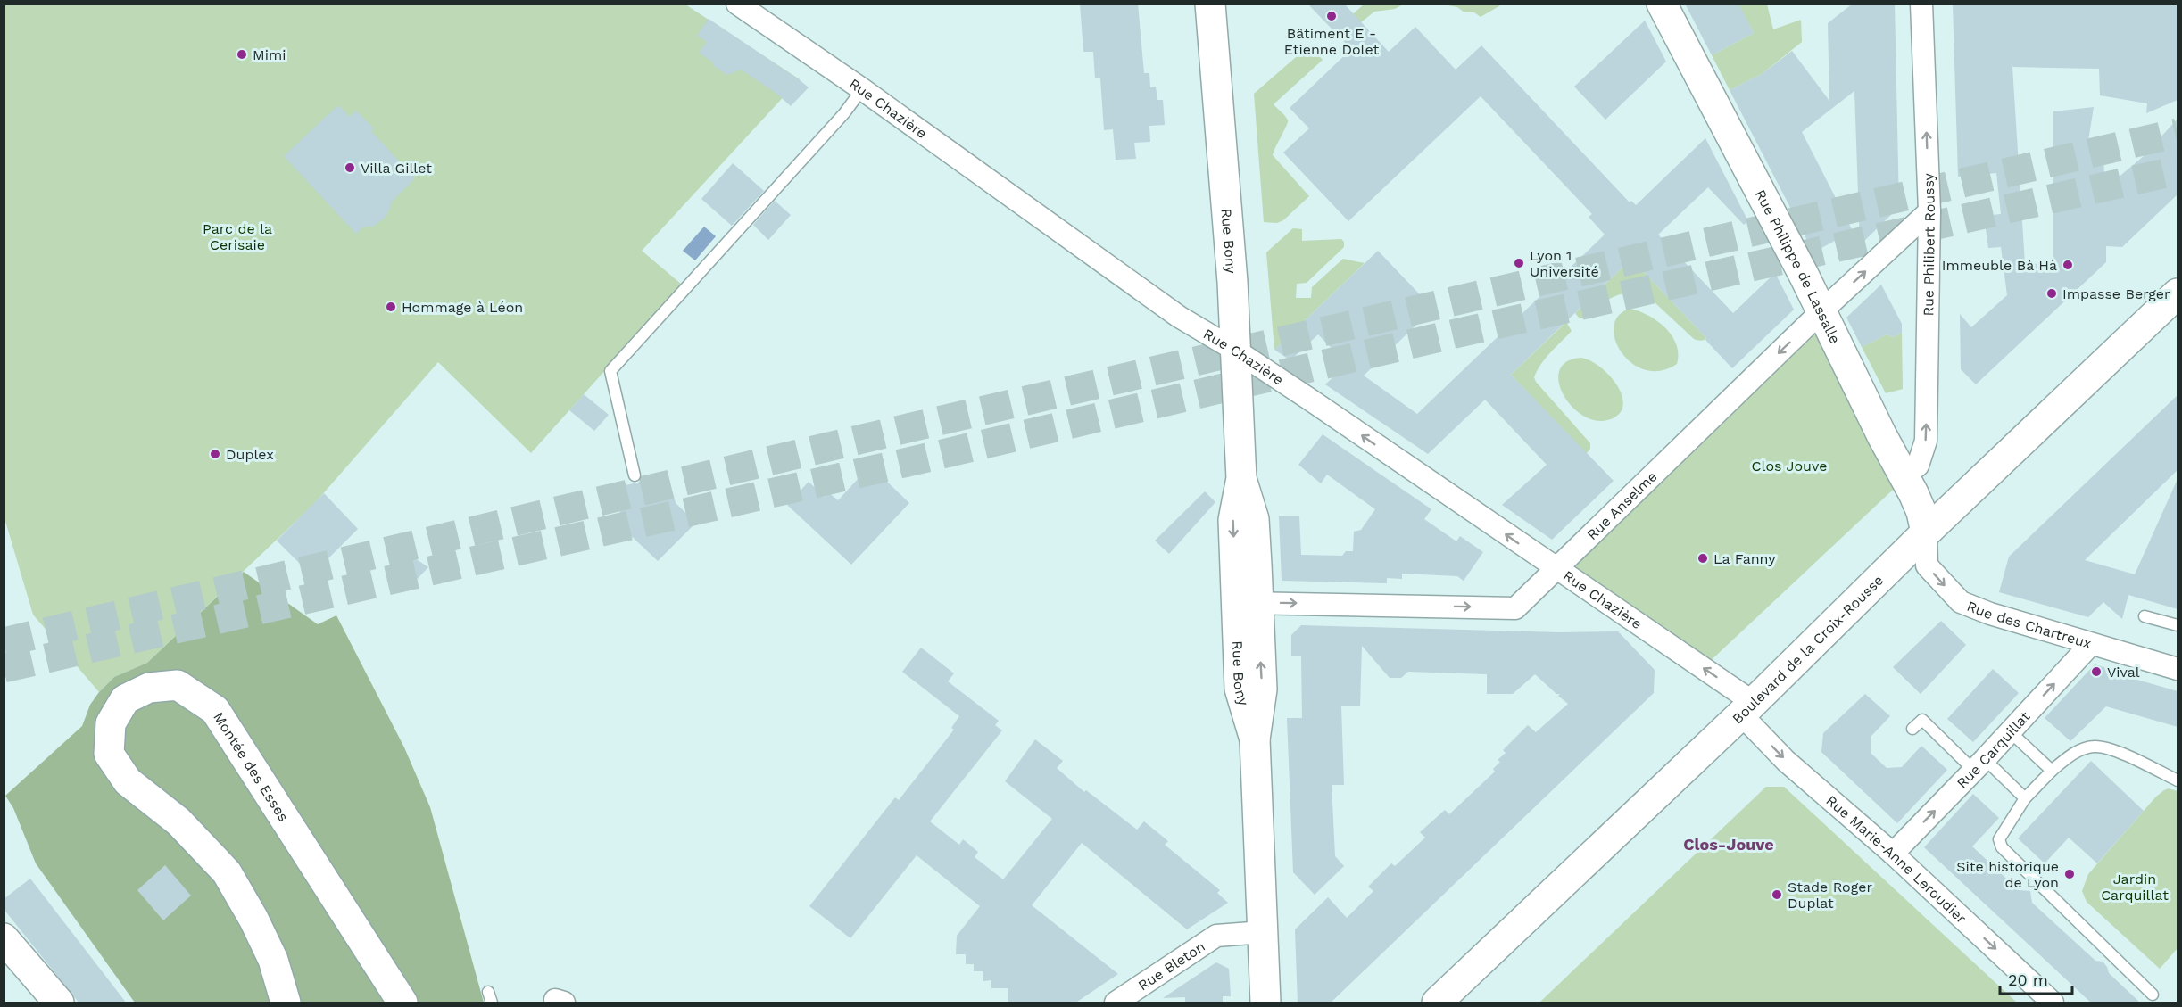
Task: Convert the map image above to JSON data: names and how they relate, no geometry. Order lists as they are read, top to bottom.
{
  "streets": {
    "main road": [
      "Rue Bony",
      "Rue Philippe de Lassalle",
      "Boulevard de la Croix-Rousse",
      "Montée des Esses"
    ],
    "street": [
      "Rue Chazière",
      "Rue Philibert Roussy",
      "Rue Anselme",
      "Rue des Chartreux",
      "Rue Carquillat",
      "Rue Marie-Anne Leroudier",
      "Rue Bleton"
    ]
  },
  "crossings": [
    ["Rue Chazière", "Rue Bony"],
    ["Rue Chazière", "Rue Anselme"],
    ["Rue Chazière", "Boulevard de la Croix-Rousse"],
    ["Rue Chazière", "Rue Marie-Anne Leroudier"],
    ["Rue Bony", "Rue Anselme"],
    ["Rue Bony", "Rue Bleton"],
    ["Rue Philibert Roussy", "Rue Philippe de Lassalle"],
    ["Rue Philibert Roussy", "Rue Anselme"],
    ["Rue Philippe de Lassalle", "Rue Anselme"],
    ["Rue Philippe de Lassalle", "Rue des Chartreux"],
    ["Rue Philippe de Lassalle", "Boulevard de la Croix-Rousse"],
    ["Rue des Chartreux", "Boulevard de la Croix-Rousse"],
    ["Rue des Chartreux", "Rue Carquillat"],
    ["Boulevard de la Croix-Rousse", "Rue Marie-Anne Leroudier"],
    ["Rue Carquillat", "Rue Marie-Anne Leroudier"]
  ],
  "one_way": [
    "Rue Chazière",
    "Rue Philibert Roussy",
    "Rue des Chartreux",
    "Rue Carquillat",
    "Rue Marie-Anne Leroudier"
  ],
  "districts": ["Clos-Jouve"],
  "parks": ["Parc de la Cerisaie", "Clos Jouve", "Jardin Carquillat"],
  "places": [
    "Bâtiment E - Etienne Dolet",
    "Mimi",
    "Villa Gillet",
    "Lyon 1 Université",
    "Immeuble Bà Hà",
    "Impasse Berger",
    "Hommage à Léon",
    "Duplex",
    "La Fanny",
    "Vival",
    "Site historique de Lyon",
    "Stade Roger Duplat"
  ],
  "scale_bar": "20 m"
}
